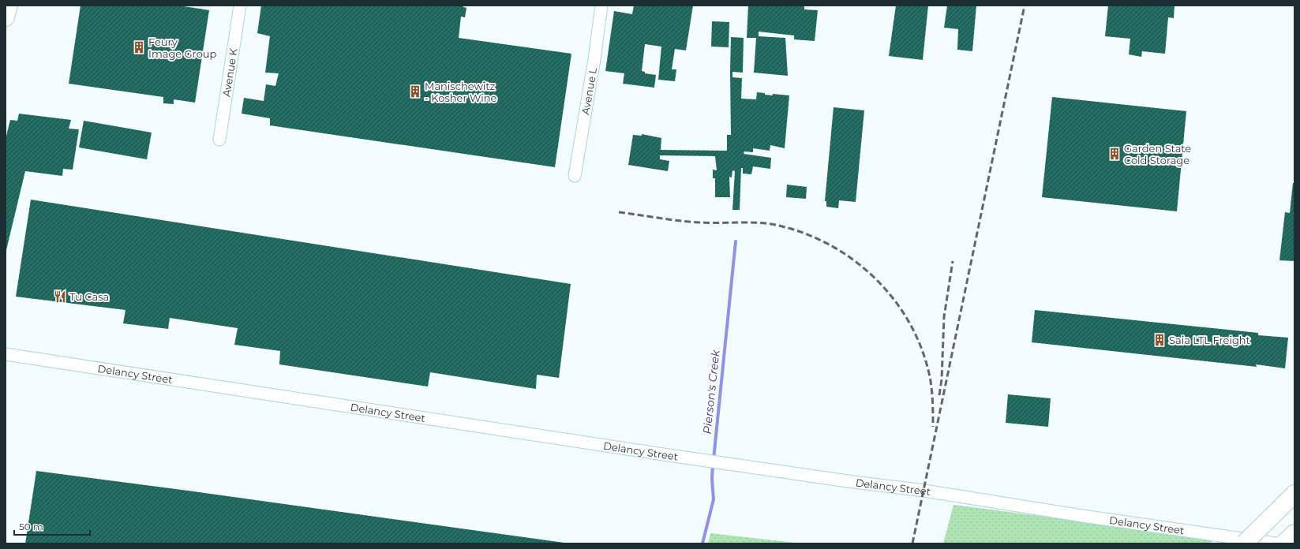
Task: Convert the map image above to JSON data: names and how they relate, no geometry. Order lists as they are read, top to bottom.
{
  "streets": {
    "street": ["Avenue K", "Avenue L", "Delancy Street"]
  },
  "water": ["Pierson's Creek"],
  "places": {
    "building": [
      "Feury Image Group",
      "Manischewitz - Kosher Wine",
      "Garden State Cold Storage",
      "Saia LTL Freight"
    ],
    "restaurant": ["Tu Casa"]
  },
  "scale_bar": "50 m"
}
